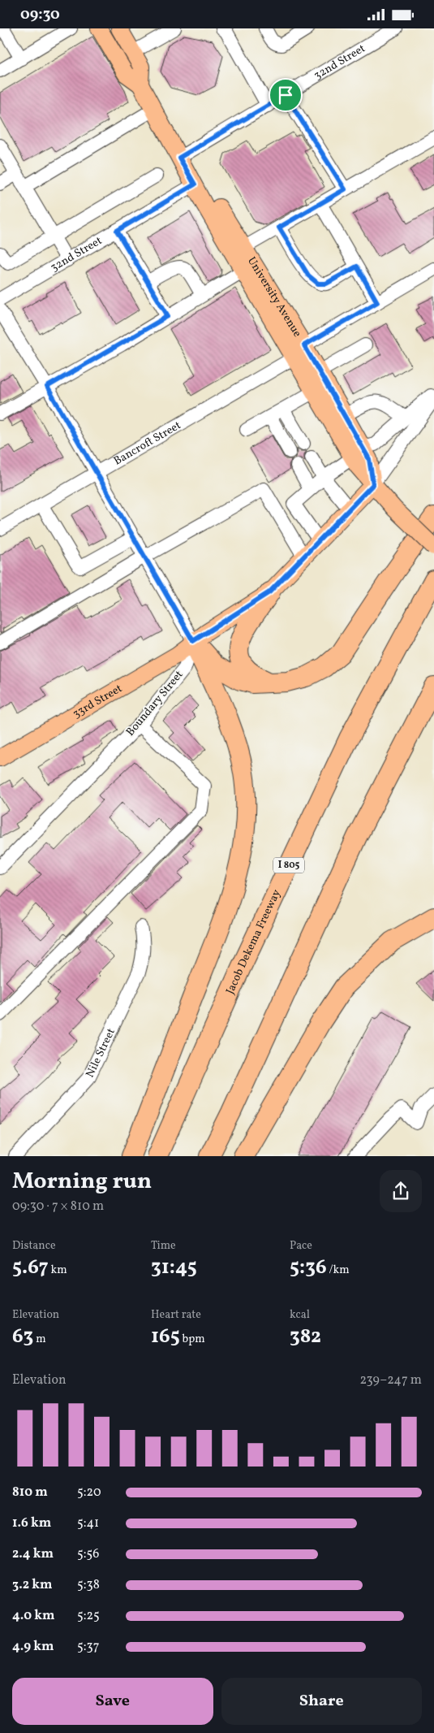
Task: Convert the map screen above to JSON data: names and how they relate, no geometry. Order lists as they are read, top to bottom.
{
  "streets": {
    "highway": ["I 805", "Jacob Dekema Freeway"],
    "main road": ["University Avenue", "33rd Street"],
    "street": [
      "32nd Street",
      "Bancroft Street",
      "Boundary Street",
      "Nile Street"
    ]
  },
  "crossings": [
    ["32nd Street", "University Avenue"],
    ["University Avenue", "Bancroft Street"],
    ["33rd Street", "Boundary Street"]
  ],
  "page": {
    "status": "09:30",
    "heading": ["Morning run", "09:30 · 7 × 810 m"],
    "stats": [
      ["Distance", "5.67 km"],
      ["Time", "31:45"],
      ["Pace", "5:36 /km"],
      ["Elevation", "63 m"],
      ["Heart rate", "165 bpm"],
      ["kcal", "382"]
    ],
    "chart": ["Elevation", "239–247 m"],
    "list": [
      {
        "name": "810 m",
        "note": "5:20"
      },
      {
        "name": "1.6 km",
        "note": "5:41"
      },
      {
        "name": "2.4 km",
        "note": "5:56"
      },
      {
        "name": "3.2 km",
        "note": "5:38"
      },
      {
        "name": "4.0 km",
        "note": "5:25"
      },
      {
        "name": "4.9 km",
        "note": "5:37"
      }
    ],
    "buttons": ["Save", "Share"]
  }
}
